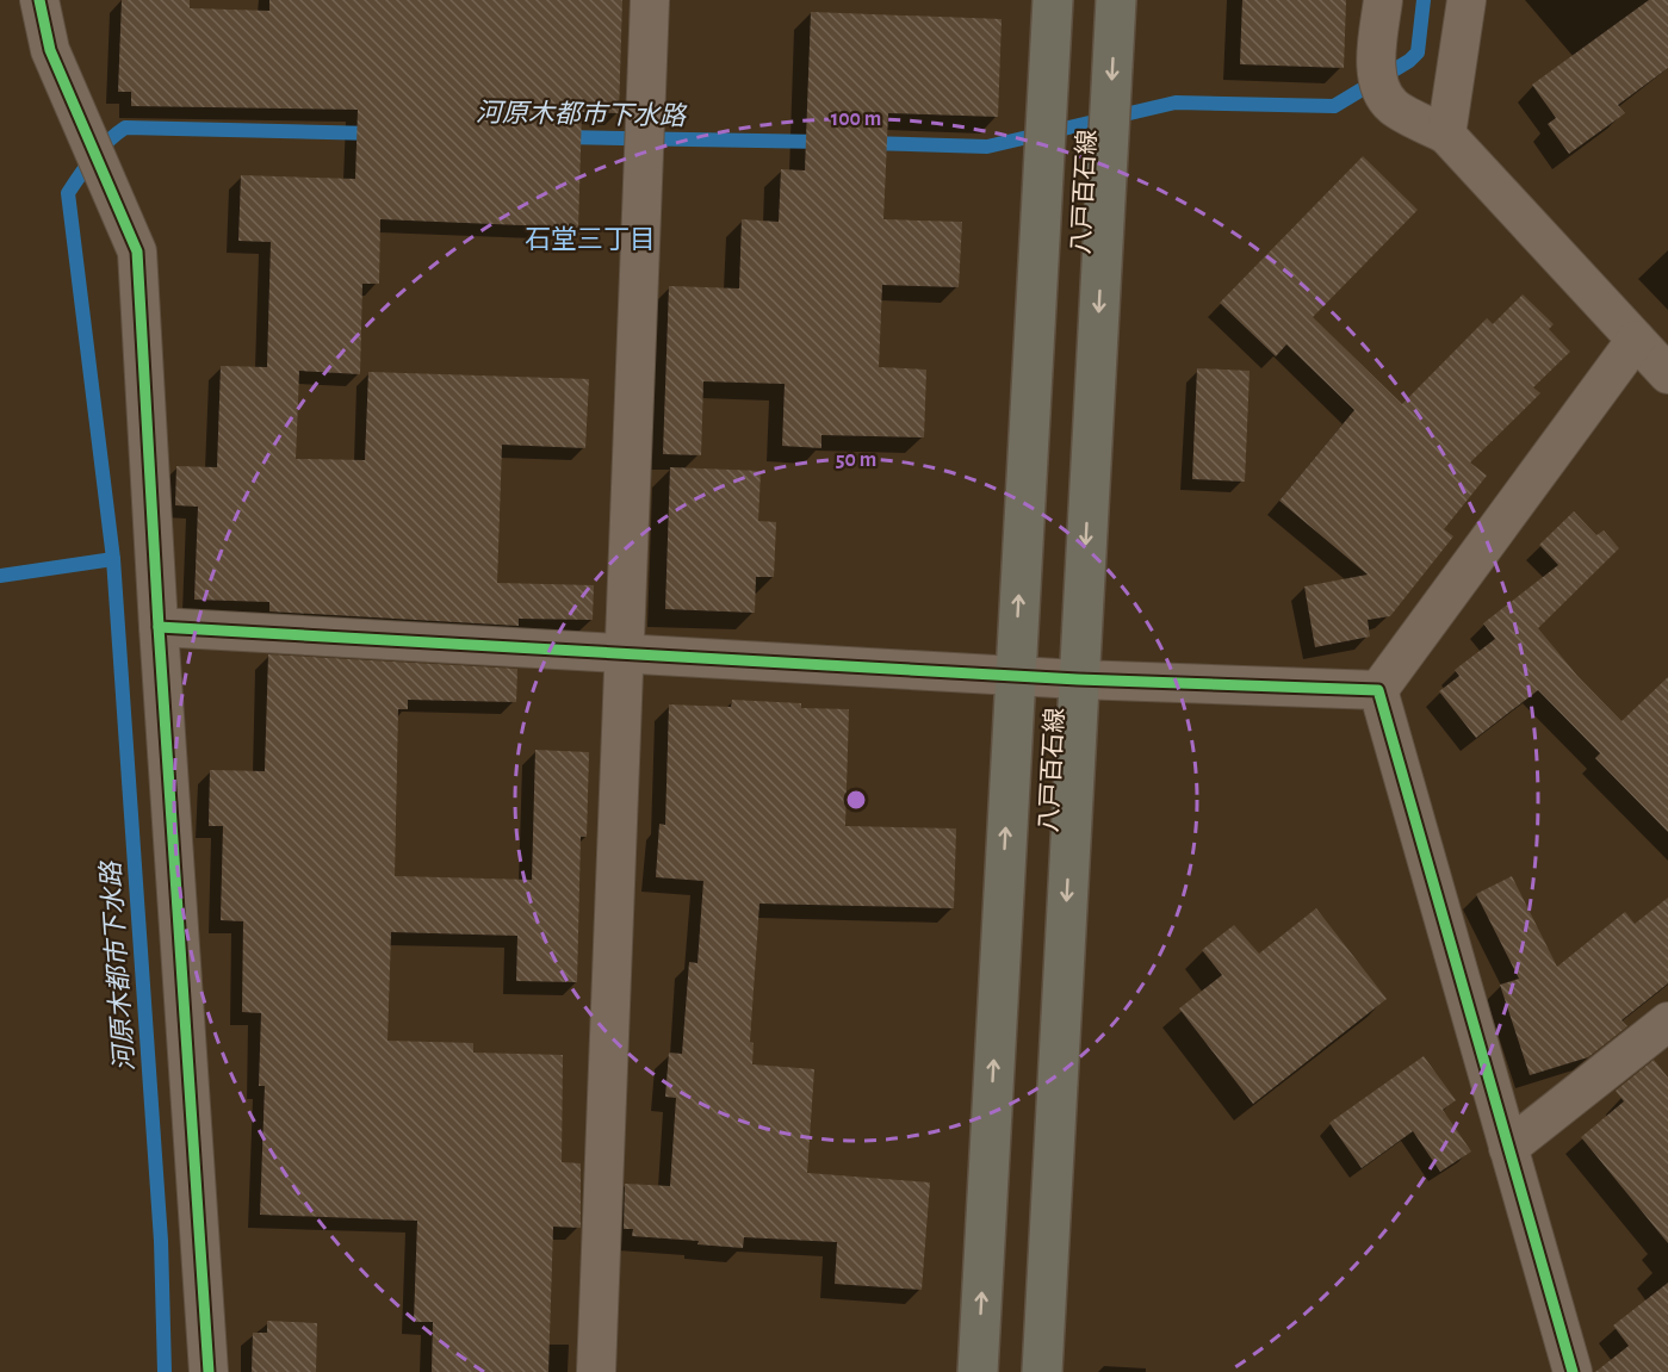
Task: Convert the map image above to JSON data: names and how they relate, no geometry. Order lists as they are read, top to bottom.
{
  "streets": {
    "main road": ["八戸百石線"]
  },
  "districts": ["石堂三丁目"],
  "water": ["河原木都市下水路"],
  "rings": ["100 m", "50 m"]
}
